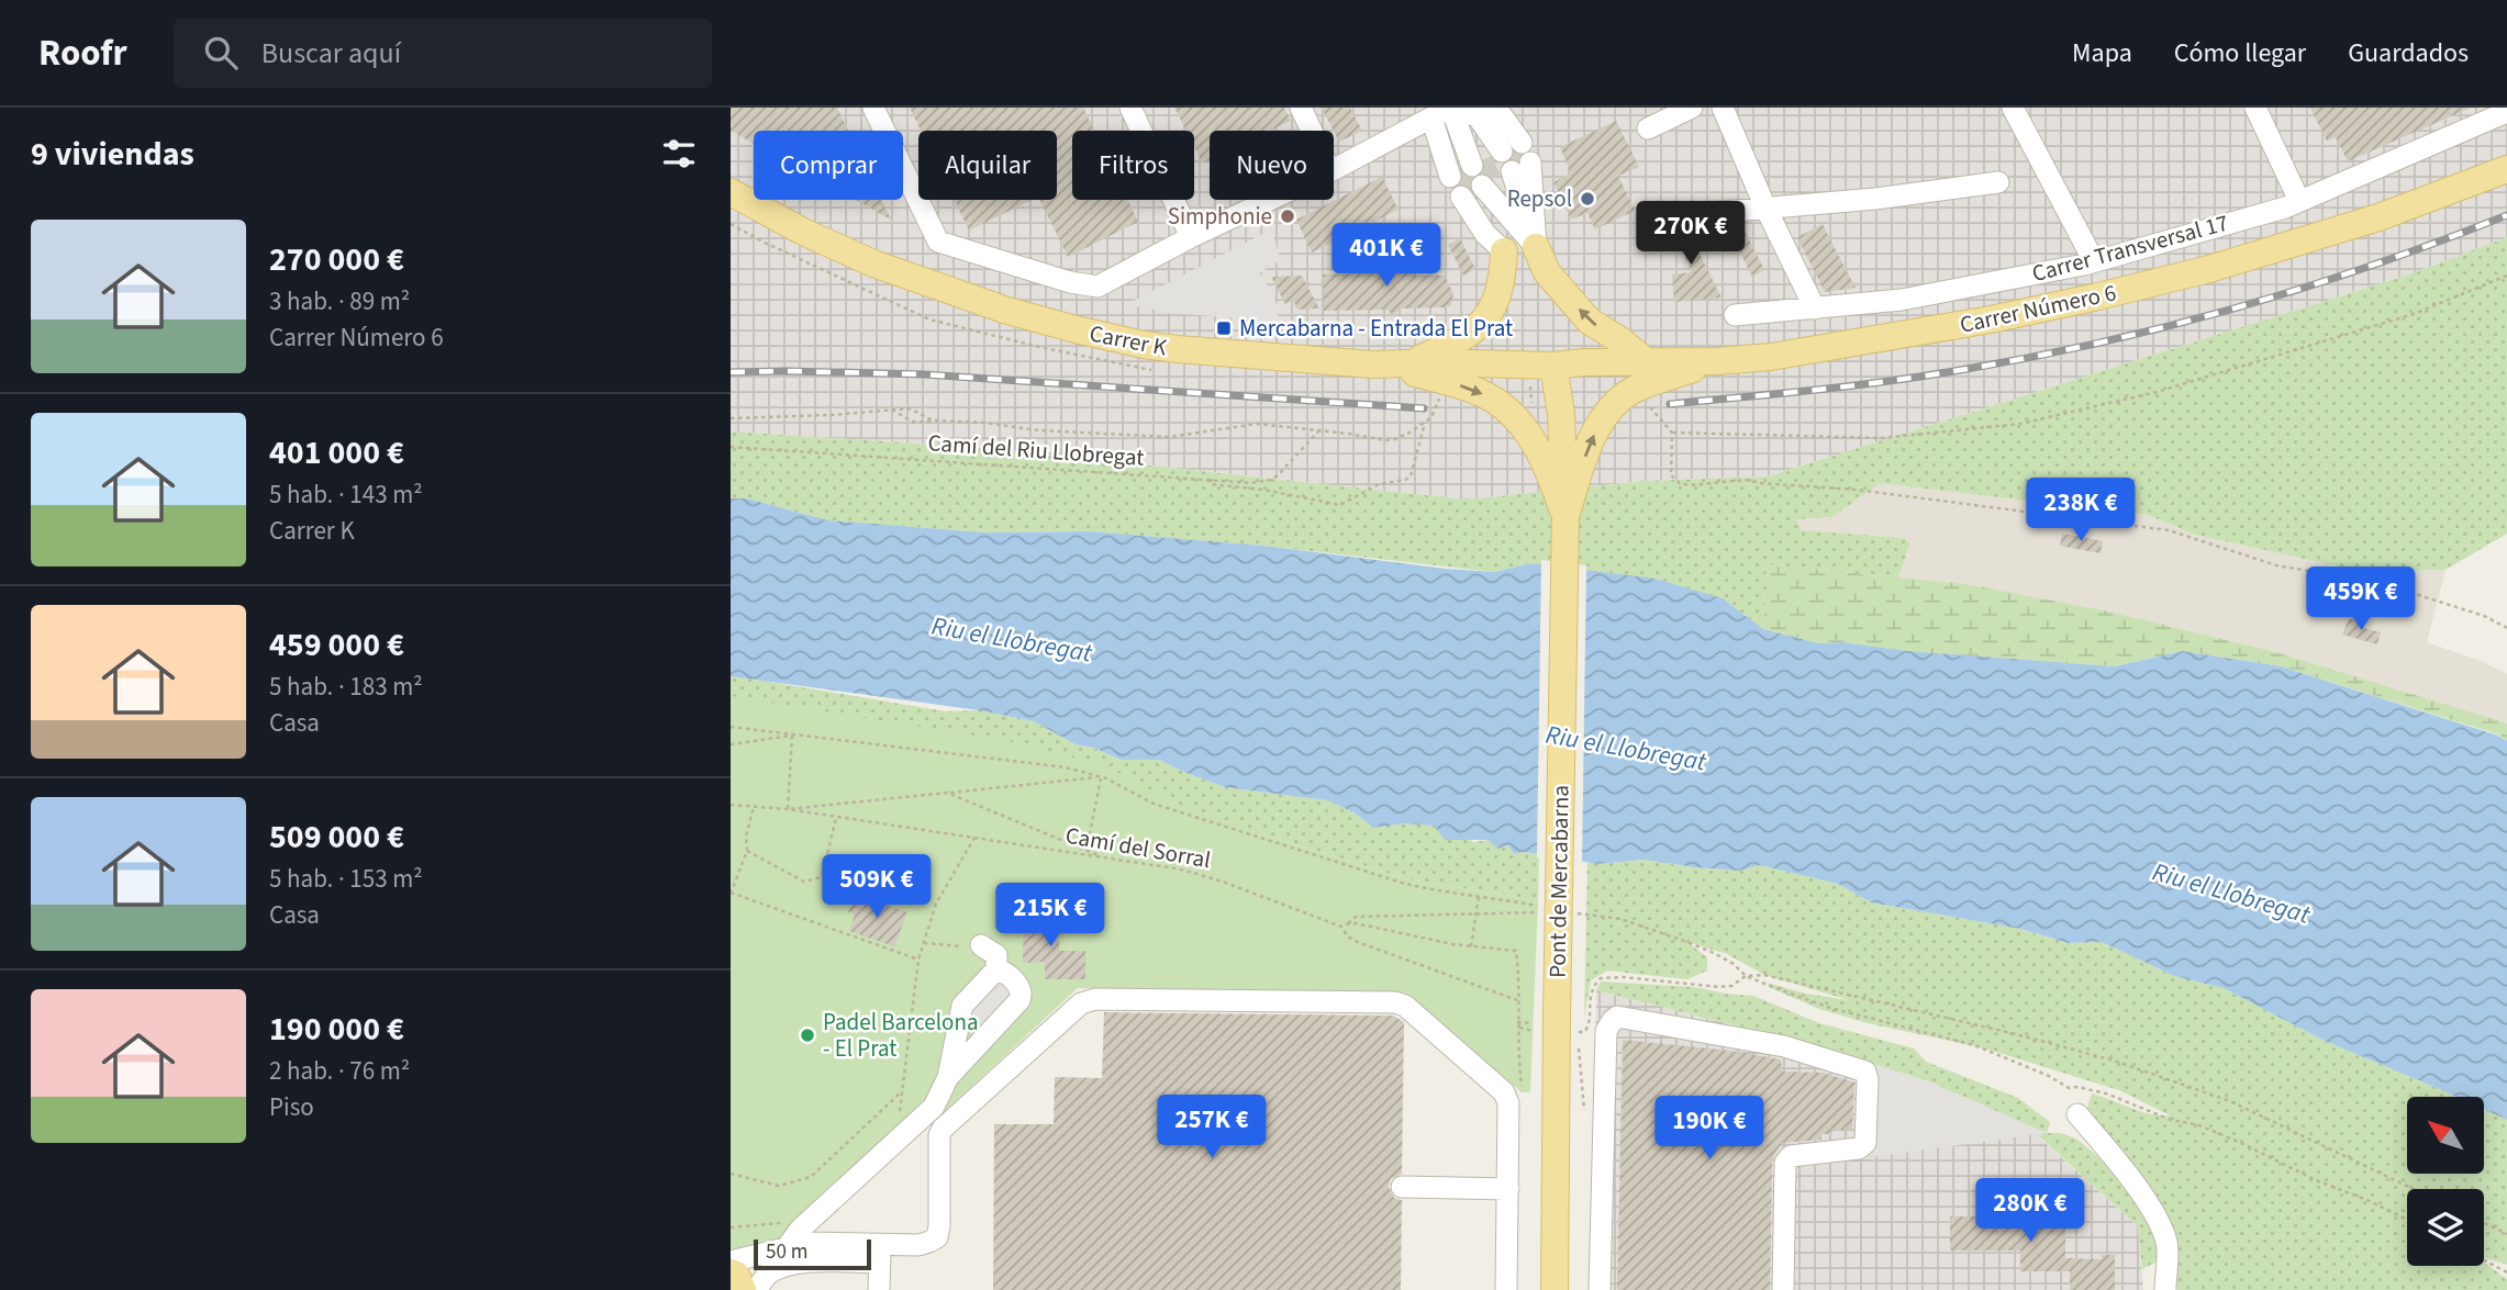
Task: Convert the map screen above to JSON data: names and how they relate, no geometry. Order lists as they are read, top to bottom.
{
  "streets": {
    "main road": ["Carrer Número 6", "Carrer K", "Pont de Mercabarna"],
    "lane": ["Carrer Transversal 17"],
    "path": ["Camí del Riu Llobregat", "Camí del Sorral"]
  },
  "crossings": [
    ["Carrer Número 6", "Carrer K"],
    ["Carrer Número 6", "Pont de Mercabarna"],
    ["Carrer K", "Pont de Mercabarna"]
  ],
  "water": ["Riu el Llobregat"],
  "places": {
    "other": ["Repsol", "Simphonie", "Padel Barcelona - El Prat"],
    "transit": ["Mercabarna - Entrada El Prat"]
  },
  "scale_bar": "50 m",
  "north": "top left",
  "page": {
    "header": "Roofr",
    "search": "Buscar aquí",
    "nav": ["Mapa", "Cómo llegar", "Guardados"],
    "heading": "9 viviendas",
    "chip": [
      "Comprar",
      "Alquilar",
      "Filtros",
      "Nuevo"
    ],
    "list": [
      {
        "name": "270 000 €",
        "note": "3 hab. · 89 m² · Carrer Número 6"
      },
      {
        "name": "401 000 €",
        "note": "5 hab. · 143 m² · Carrer K"
      },
      {
        "name": "459 000 €",
        "note": "5 hab. · 183 m² · Casa"
      },
      {
        "name": "509 000 €",
        "note": "5 hab. · 153 m² · Casa"
      },
      {
        "name": "190 000 €",
        "note": "2 hab. · 76 m² · Piso"
      }
    ],
    "price": [
      "270K €",
      "401K €",
      "238K €",
      "459K €",
      "509K €",
      "215K €",
      "257K €",
      "190K €",
      "280K €"
    ],
    "scale": "50 m"
  }
}
